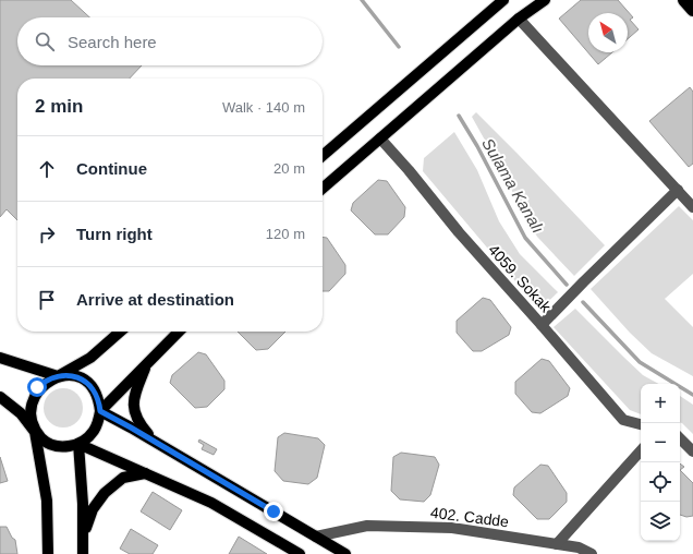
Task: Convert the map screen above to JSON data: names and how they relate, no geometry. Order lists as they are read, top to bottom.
{
  "streets": {
    "street": ["4059. Sokak", "402. Cadde"]
  },
  "water": ["Sulama Kanalı"],
  "north": "top left",
  "page": {
    "search": "Search here",
    "heading": ["2 min", "Walk · 140 m"],
    "list": [
      ["Continue", "20 m"],
      ["Turn right", "120 m"],
      "Arrive at destination"
    ],
    "map_buttons": ["+", "−"]
  }
}
